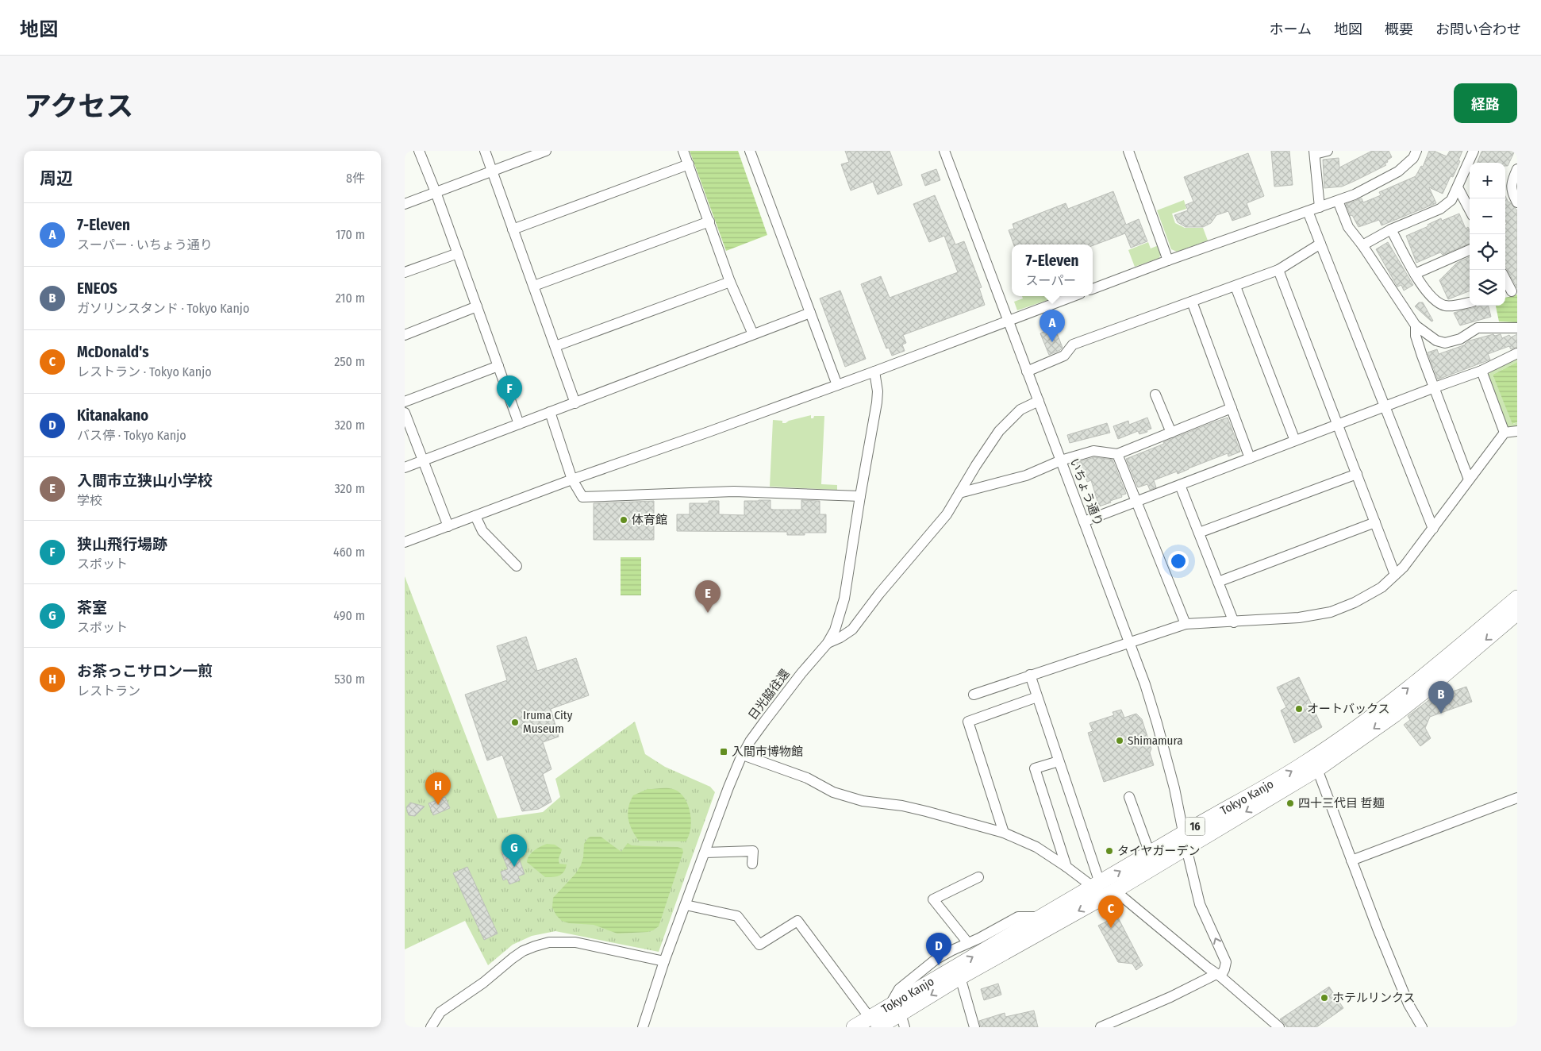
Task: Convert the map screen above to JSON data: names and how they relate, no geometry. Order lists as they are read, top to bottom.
{
  "streets": {
    "highway": ["Tokyo Kanjo", "16"],
    "street": ["いちょう通り", "日光脇往還"]
  },
  "crossings": [
    ["いちょう通り", "Tokyo Kanjo"]
  ],
  "places": {
    "other": [
      "体育館",
      "オートバックス",
      "Iruma City Museum",
      "Shimamura",
      "四十三代目 哲麺",
      "タイヤガーデン",
      "ホテルリンクス"
    ],
    "transit": ["入間市博物館"]
  },
  "page": {
    "header": "地図",
    "nav": [
      "ホーム",
      "地図",
      "概要",
      "お問い合わせ"
    ],
    "title": "アクセス",
    "buttons": "経路",
    "heading": ["周辺", "8件"],
    "map_buttons": ["+", "−"],
    "list": [
      {
        "mark": "A",
        "name": "7-Eleven",
        "note": "スーパー · いちょう通り",
        "value": "170 m"
      },
      {
        "mark": "B",
        "name": "ENEOS",
        "note": "ガソリンスタンド · Tokyo Kanjo",
        "value": "210 m"
      },
      {
        "mark": "C",
        "name": "McDonald's",
        "note": "レストラン · Tokyo Kanjo",
        "value": "250 m"
      },
      {
        "mark": "D",
        "name": "Kitanakano",
        "note": "バス停 · Tokyo Kanjo",
        "value": "320 m"
      },
      {
        "mark": "E",
        "name": "入間市立狭山小学校",
        "note": "学校",
        "value": "320 m"
      },
      {
        "mark": "F",
        "name": "狭山飛行場跡",
        "note": "スポット",
        "value": "460 m"
      },
      {
        "mark": "G",
        "name": "茶室",
        "note": "スポット",
        "value": "490 m"
      },
      {
        "mark": "H",
        "name": "お茶っこサロン一煎",
        "note": "レストラン",
        "value": "530 m"
      }
    ],
    "popup": ["7-Eleven", "スーパー"],
    "pins": [
      "A",
      "F",
      "E",
      "B",
      "H",
      "G",
      "C",
      "D"
    ]
  }
}
